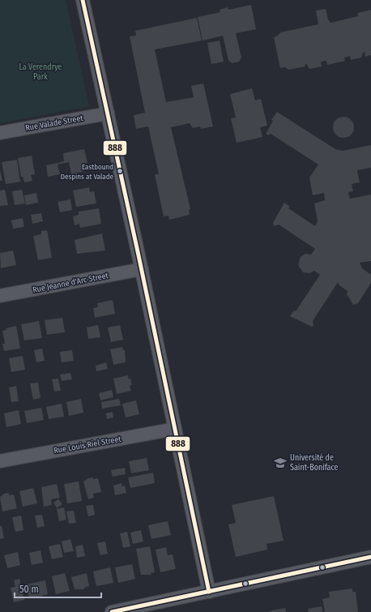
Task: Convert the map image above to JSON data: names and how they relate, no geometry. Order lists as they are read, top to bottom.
{
  "streets": {
    "street": ["Rue Valade Street", "Rue Jeanne d'Arc Street", "Rue Louis Riel Street"]
  },
  "parks": ["La Verendrye Park"],
  "places": {
    "other": ["Eastbound Despins at Valade"],
    "school or university": ["Université de Saint-Boniface"]
  },
  "lines": ["transit line 888"],
  "scale_bar": "50 m"
}
